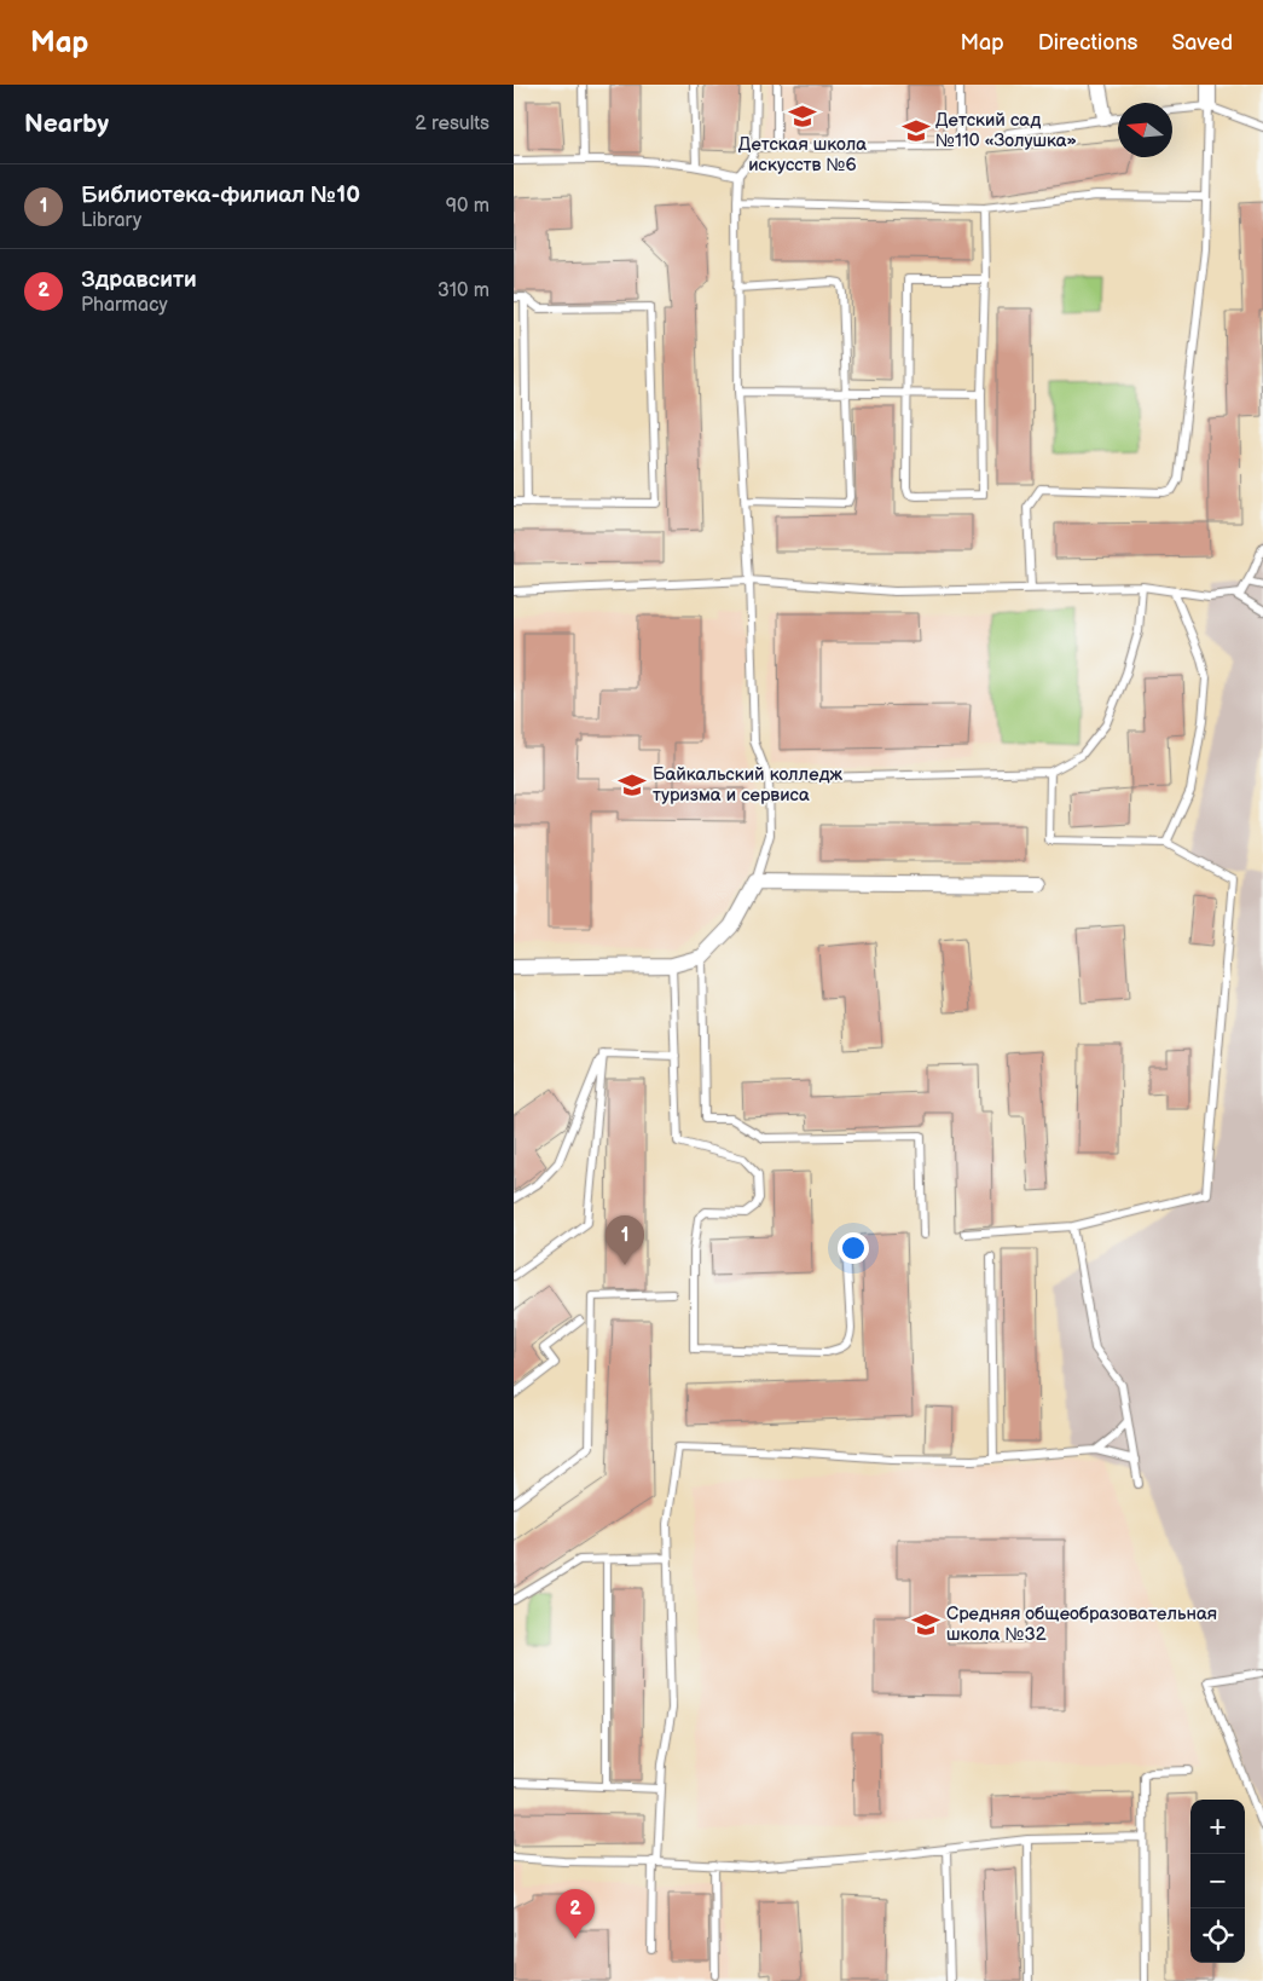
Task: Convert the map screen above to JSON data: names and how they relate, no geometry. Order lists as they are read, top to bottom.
{
  "places": {
    "school or university": [
      "Детская школа искусств №6",
      "Детский сад №110 «Золушка»",
      "Байкальский колледж туризма и сервиса",
      "Средняя общеобразовательная школа №32"
    ]
  },
  "north": "left",
  "page": {
    "header": "Map",
    "nav": ["Map", "Directions", "Saved"],
    "heading": ["Nearby", "2 results"],
    "list": [
      {
        "mark": "1",
        "name": "Библиотека-филиал №10",
        "note": "Library",
        "value": "90 m"
      },
      {
        "mark": "2",
        "name": "Здравсити",
        "note": "Pharmacy",
        "value": "310 m"
      }
    ],
    "pins": ["1", "2"],
    "map_buttons": ["+", "−"]
  }
}
